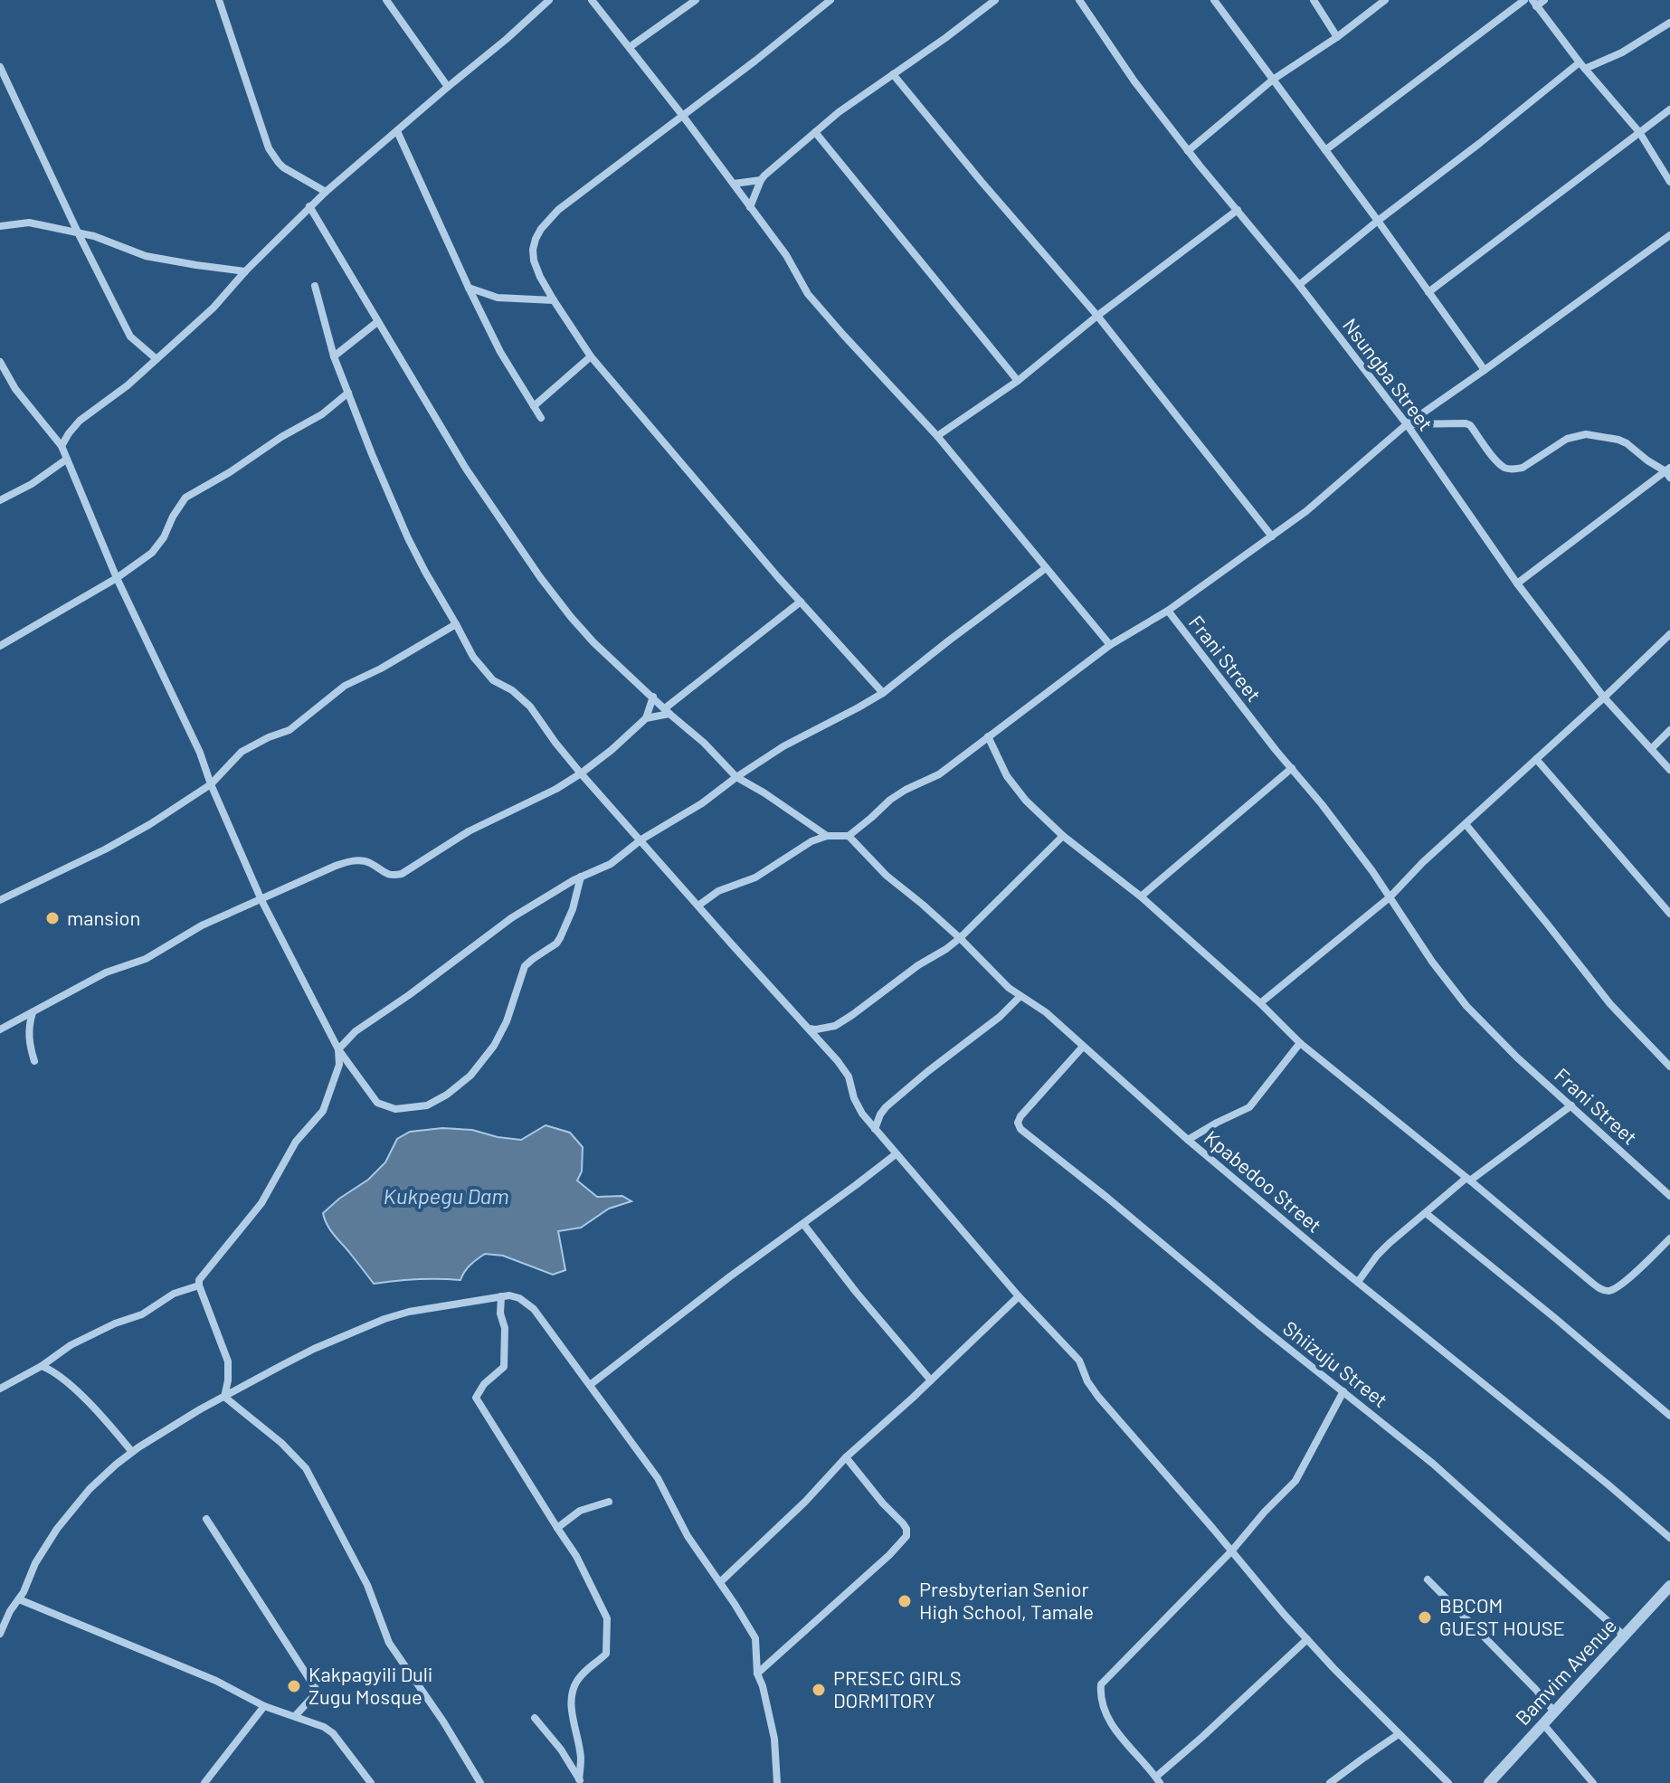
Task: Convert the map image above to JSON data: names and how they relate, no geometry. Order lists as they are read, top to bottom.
{
  "streets": {
    "street": [
      "Nsungba Street",
      "Frani Street",
      "Kpabedoo Street",
      "Shiizuju Street",
      "Bamvim Avenue"
    ]
  },
  "crossings": [
    ["Nsungba Street", "Frani Street"],
    ["Kpabedoo Street", "Shiizuju Street"],
    ["Shiizuju Street", "Bamvim Avenue"]
  ],
  "water": ["Kukpegu Dam"],
  "places": [
    "mansion",
    "Presbyterian Senior High School, Tamale",
    "BBCOM GUEST HOUSE",
    "Kakpagyili Duli Zugu Mosque",
    "PRESEC GIRLS DORMITORY"
  ]
}
